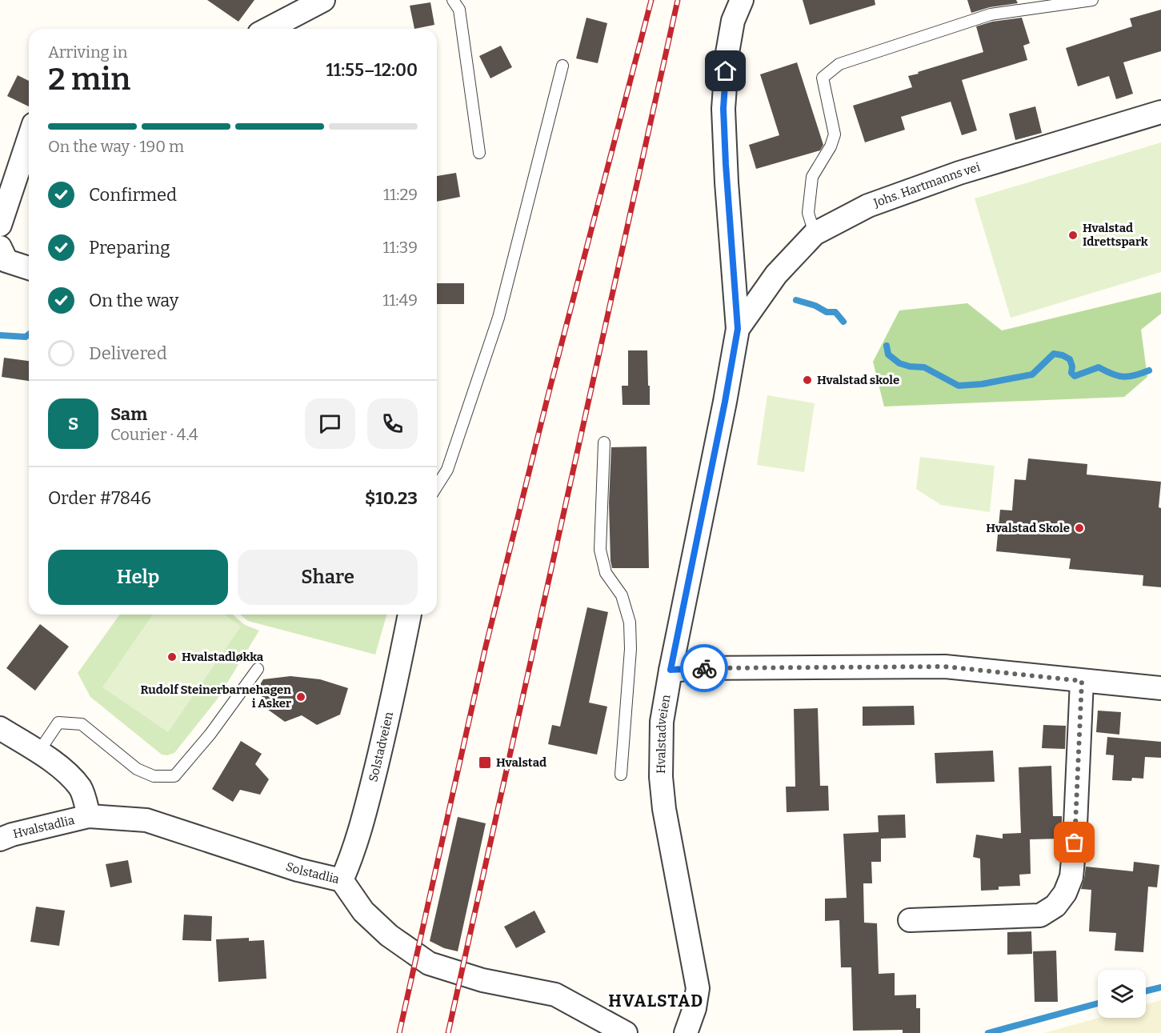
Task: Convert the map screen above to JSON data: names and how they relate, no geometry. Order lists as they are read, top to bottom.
{
  "streets": {
    "street": [
      "Johs. Hartmanns vei",
      "Hvalstadveien",
      "Solstadveien",
      "Hvalstadlia",
      "Solstadlia"
    ]
  },
  "crossings": [
    ["Johs. Hartmanns vei", "Hvalstadveien"],
    ["Solstadveien", "Solstadlia"],
    ["Hvalstadlia", "Solstadlia"]
  ],
  "districts": ["HVALSTAD"],
  "places": {
    "other": [
      "Hvalstad Idrettspark",
      "Hvalstad skole",
      "Hvalstad Skole",
      "Hvalstadløkka",
      "Rudolf Steinerbarnehagen i Asker"
    ],
    "transit": ["Hvalstad"]
  },
  "page": {
    "heading": ["2 min", "Arriving in", "11:55–12:00"],
    "panel": [
      "Sam",
      "Courier · 4.4",
      "Order #7846",
      "$10.23"
    ],
    "bar": "On the way · 190 m",
    "list": [
      ["Confirmed", "11:29"],
      ["Preparing", "11:39"],
      ["On the way", "11:49"],
      "Delivered"
    ],
    "round": "S",
    "buttons": ["Help", "Share"]
  }
}
